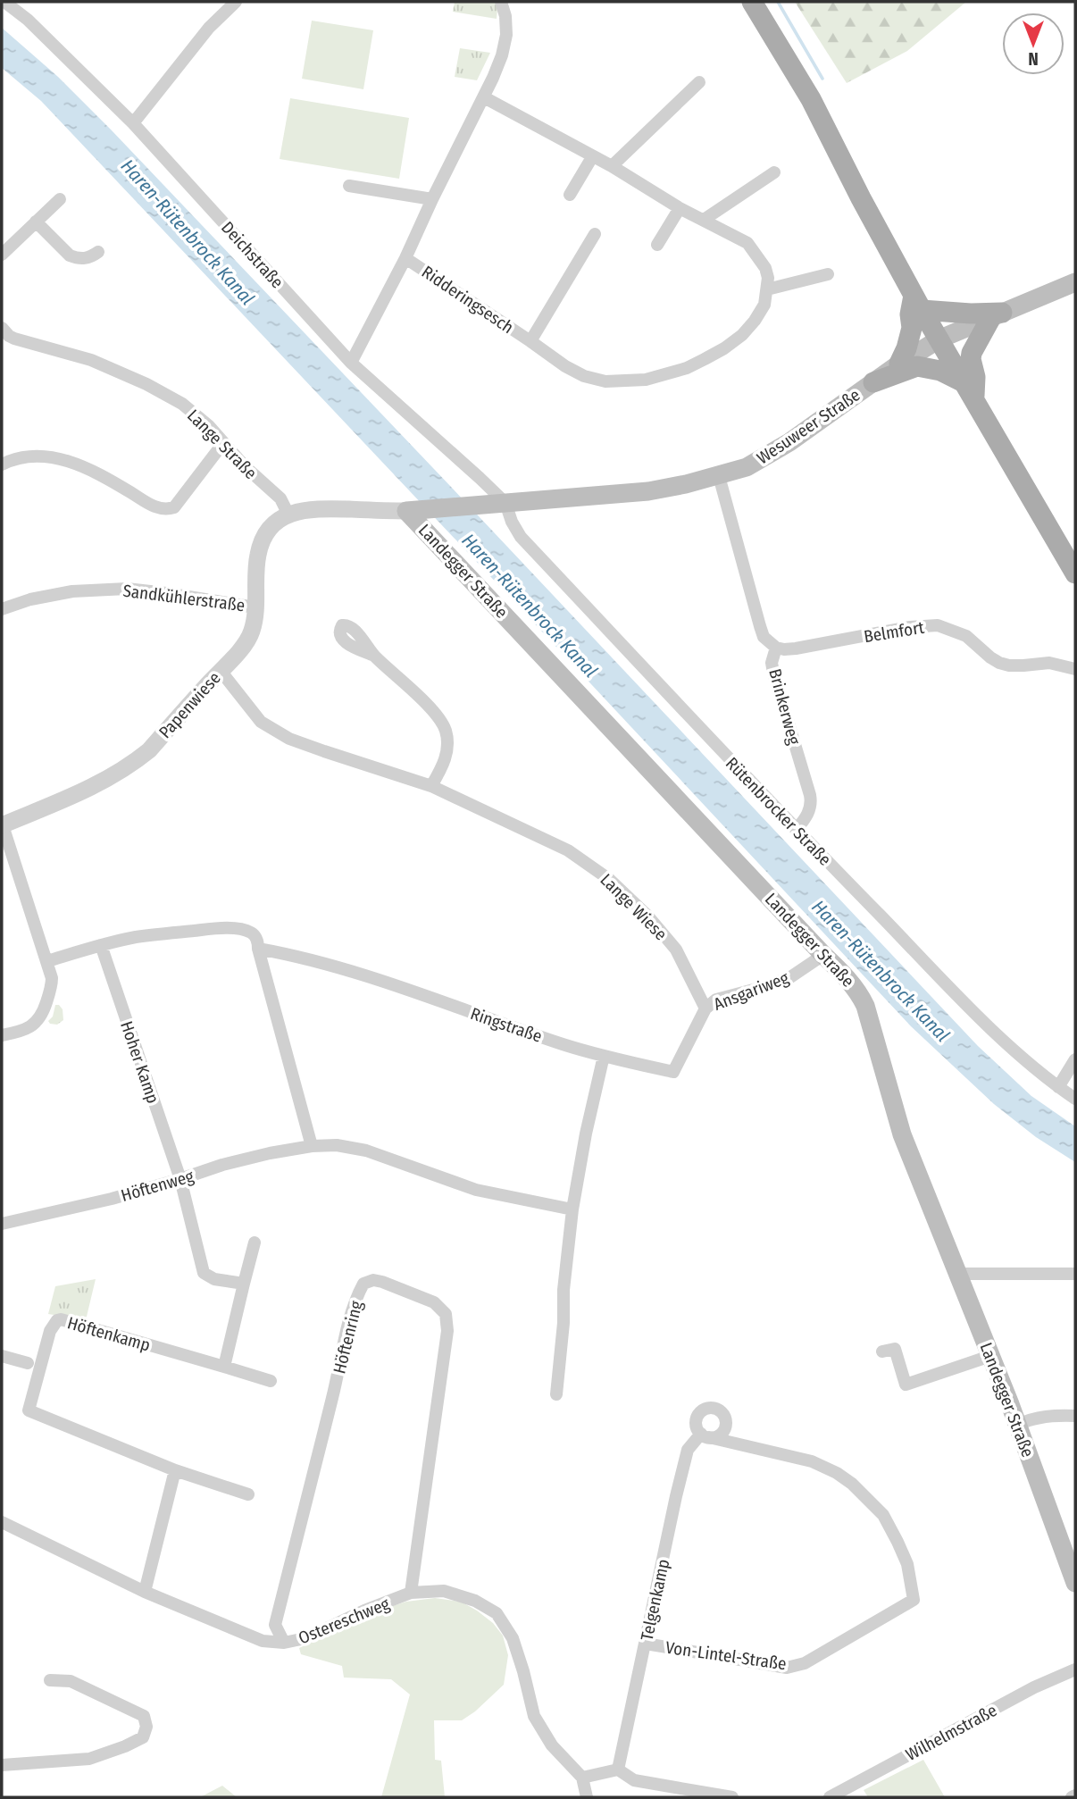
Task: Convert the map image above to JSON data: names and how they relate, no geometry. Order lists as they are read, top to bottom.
{
  "streets": {
    "main road": ["Wesuweer Straße", "Landegger Straße"],
    "street": [
      "Deichstraße",
      "Ridderingsesch",
      "Lange Straße",
      "Sandkühlerstraße",
      "Belmfort",
      "Papenwiese",
      "Brinkerweg",
      "Rütenbrocker Straße",
      "Lange Wiese",
      "Ansgariweg",
      "Ringstraße",
      "Hoher Kamp",
      "Höftenweg",
      "Höftenkamp",
      "Höftenring",
      "Telgenkamp",
      "Ostereschweg",
      "Von-Lintel-Straße",
      "Wilhelmstraße"
    ]
  },
  "crossings": [
    ["Deichstraße", "Ridderingsesch"],
    ["Deichstraße", "Wesuweer Straße"],
    ["Deichstraße", "Rütenbrocker Straße"],
    ["Wesuweer Straße", "Landegger Straße"],
    ["Wesuweer Straße", "Brinkerweg"],
    ["Wesuweer Straße", "Rütenbrocker Straße"],
    ["Lange Straße", "Papenwiese"],
    ["Landegger Straße", "Ansgariweg"],
    ["Sandkühlerstraße", "Papenwiese"],
    ["Belmfort", "Brinkerweg"],
    ["Papenwiese", "Lange Wiese"],
    ["Brinkerweg", "Rütenbrocker Straße"],
    ["Lange Wiese", "Ansgariweg"],
    ["Ansgariweg", "Ringstraße"],
    ["Hoher Kamp", "Höftenweg"],
    ["Höftenring", "Ostereschweg"],
    ["Telgenkamp", "Von-Lintel-Straße"]
  ],
  "water": ["Haren-Rütenbrock Kanal"],
  "north": "bottom"
}
